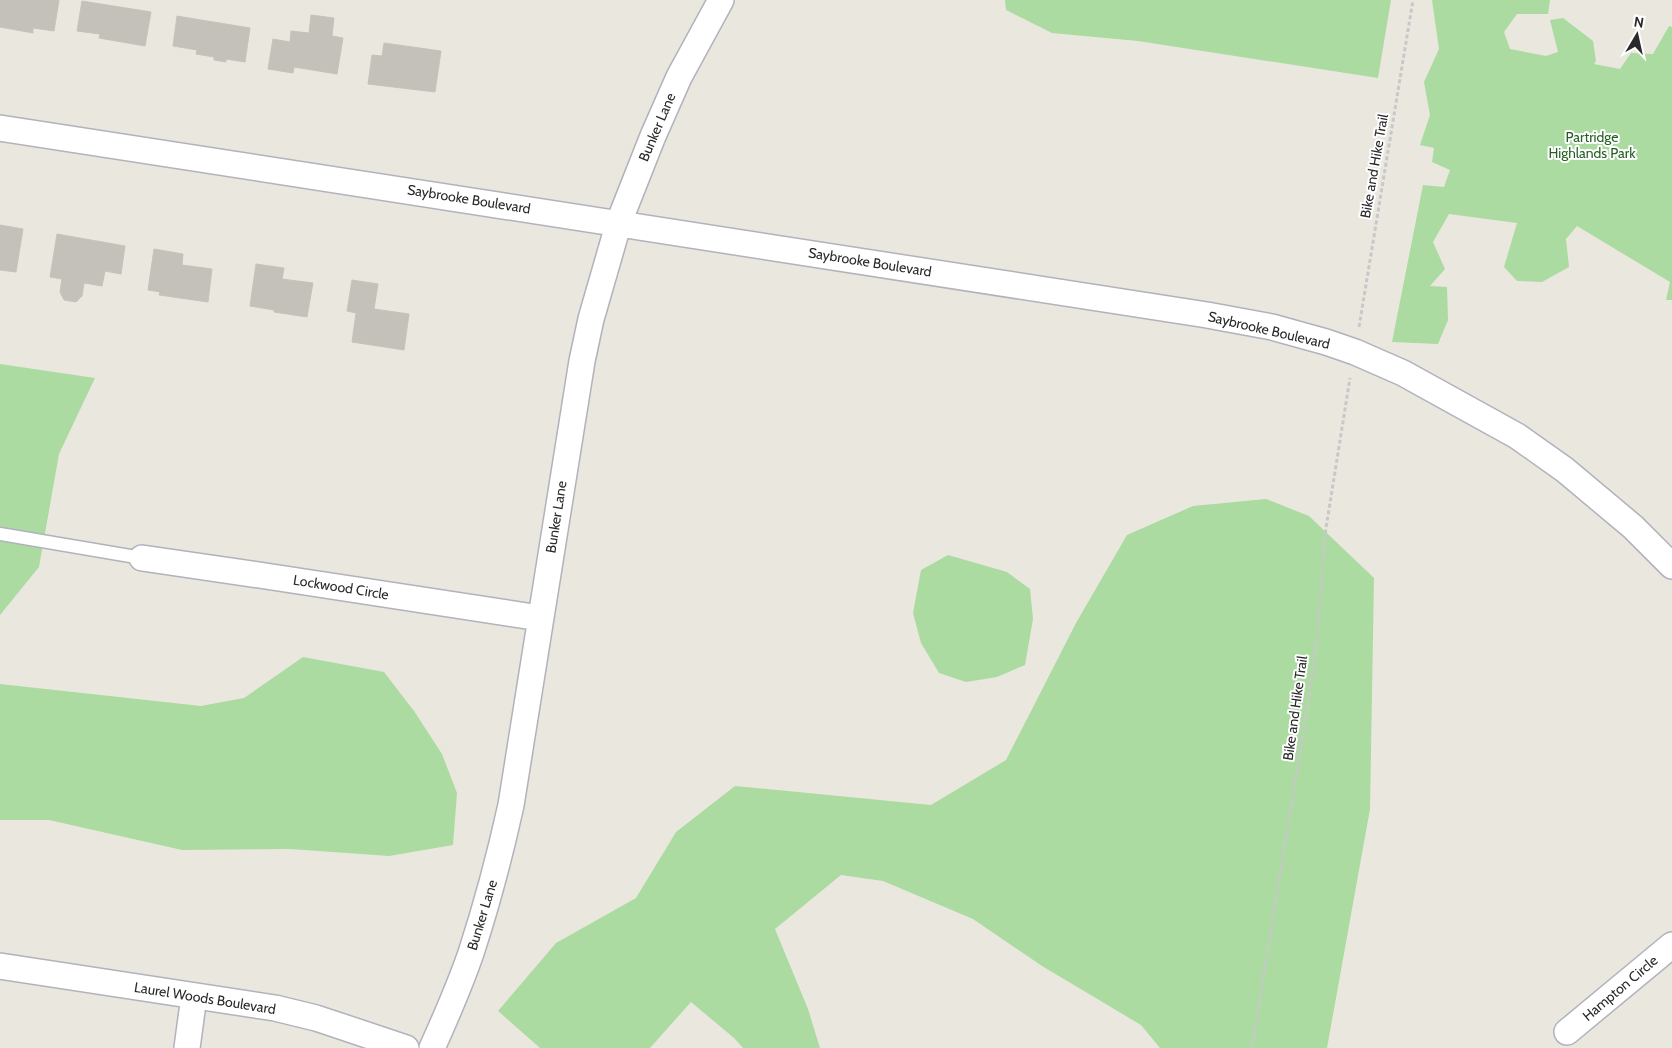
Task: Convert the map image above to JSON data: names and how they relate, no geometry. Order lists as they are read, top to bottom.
{
  "streets": {
    "street": [
      "Bunker Lane",
      "Saybrooke Boulevard",
      "Lockwood Circle",
      "Hampton Circle",
      "Laurel Woods Boulevard"
    ],
    "path": ["Bike and Hike Trail"]
  },
  "crossings": [
    ["Bunker Lane", "Saybrooke Boulevard"],
    ["Bunker Lane", "Lockwood Circle"]
  ],
  "parks": ["Partridge Highlands Park"],
  "north": "top"
}
